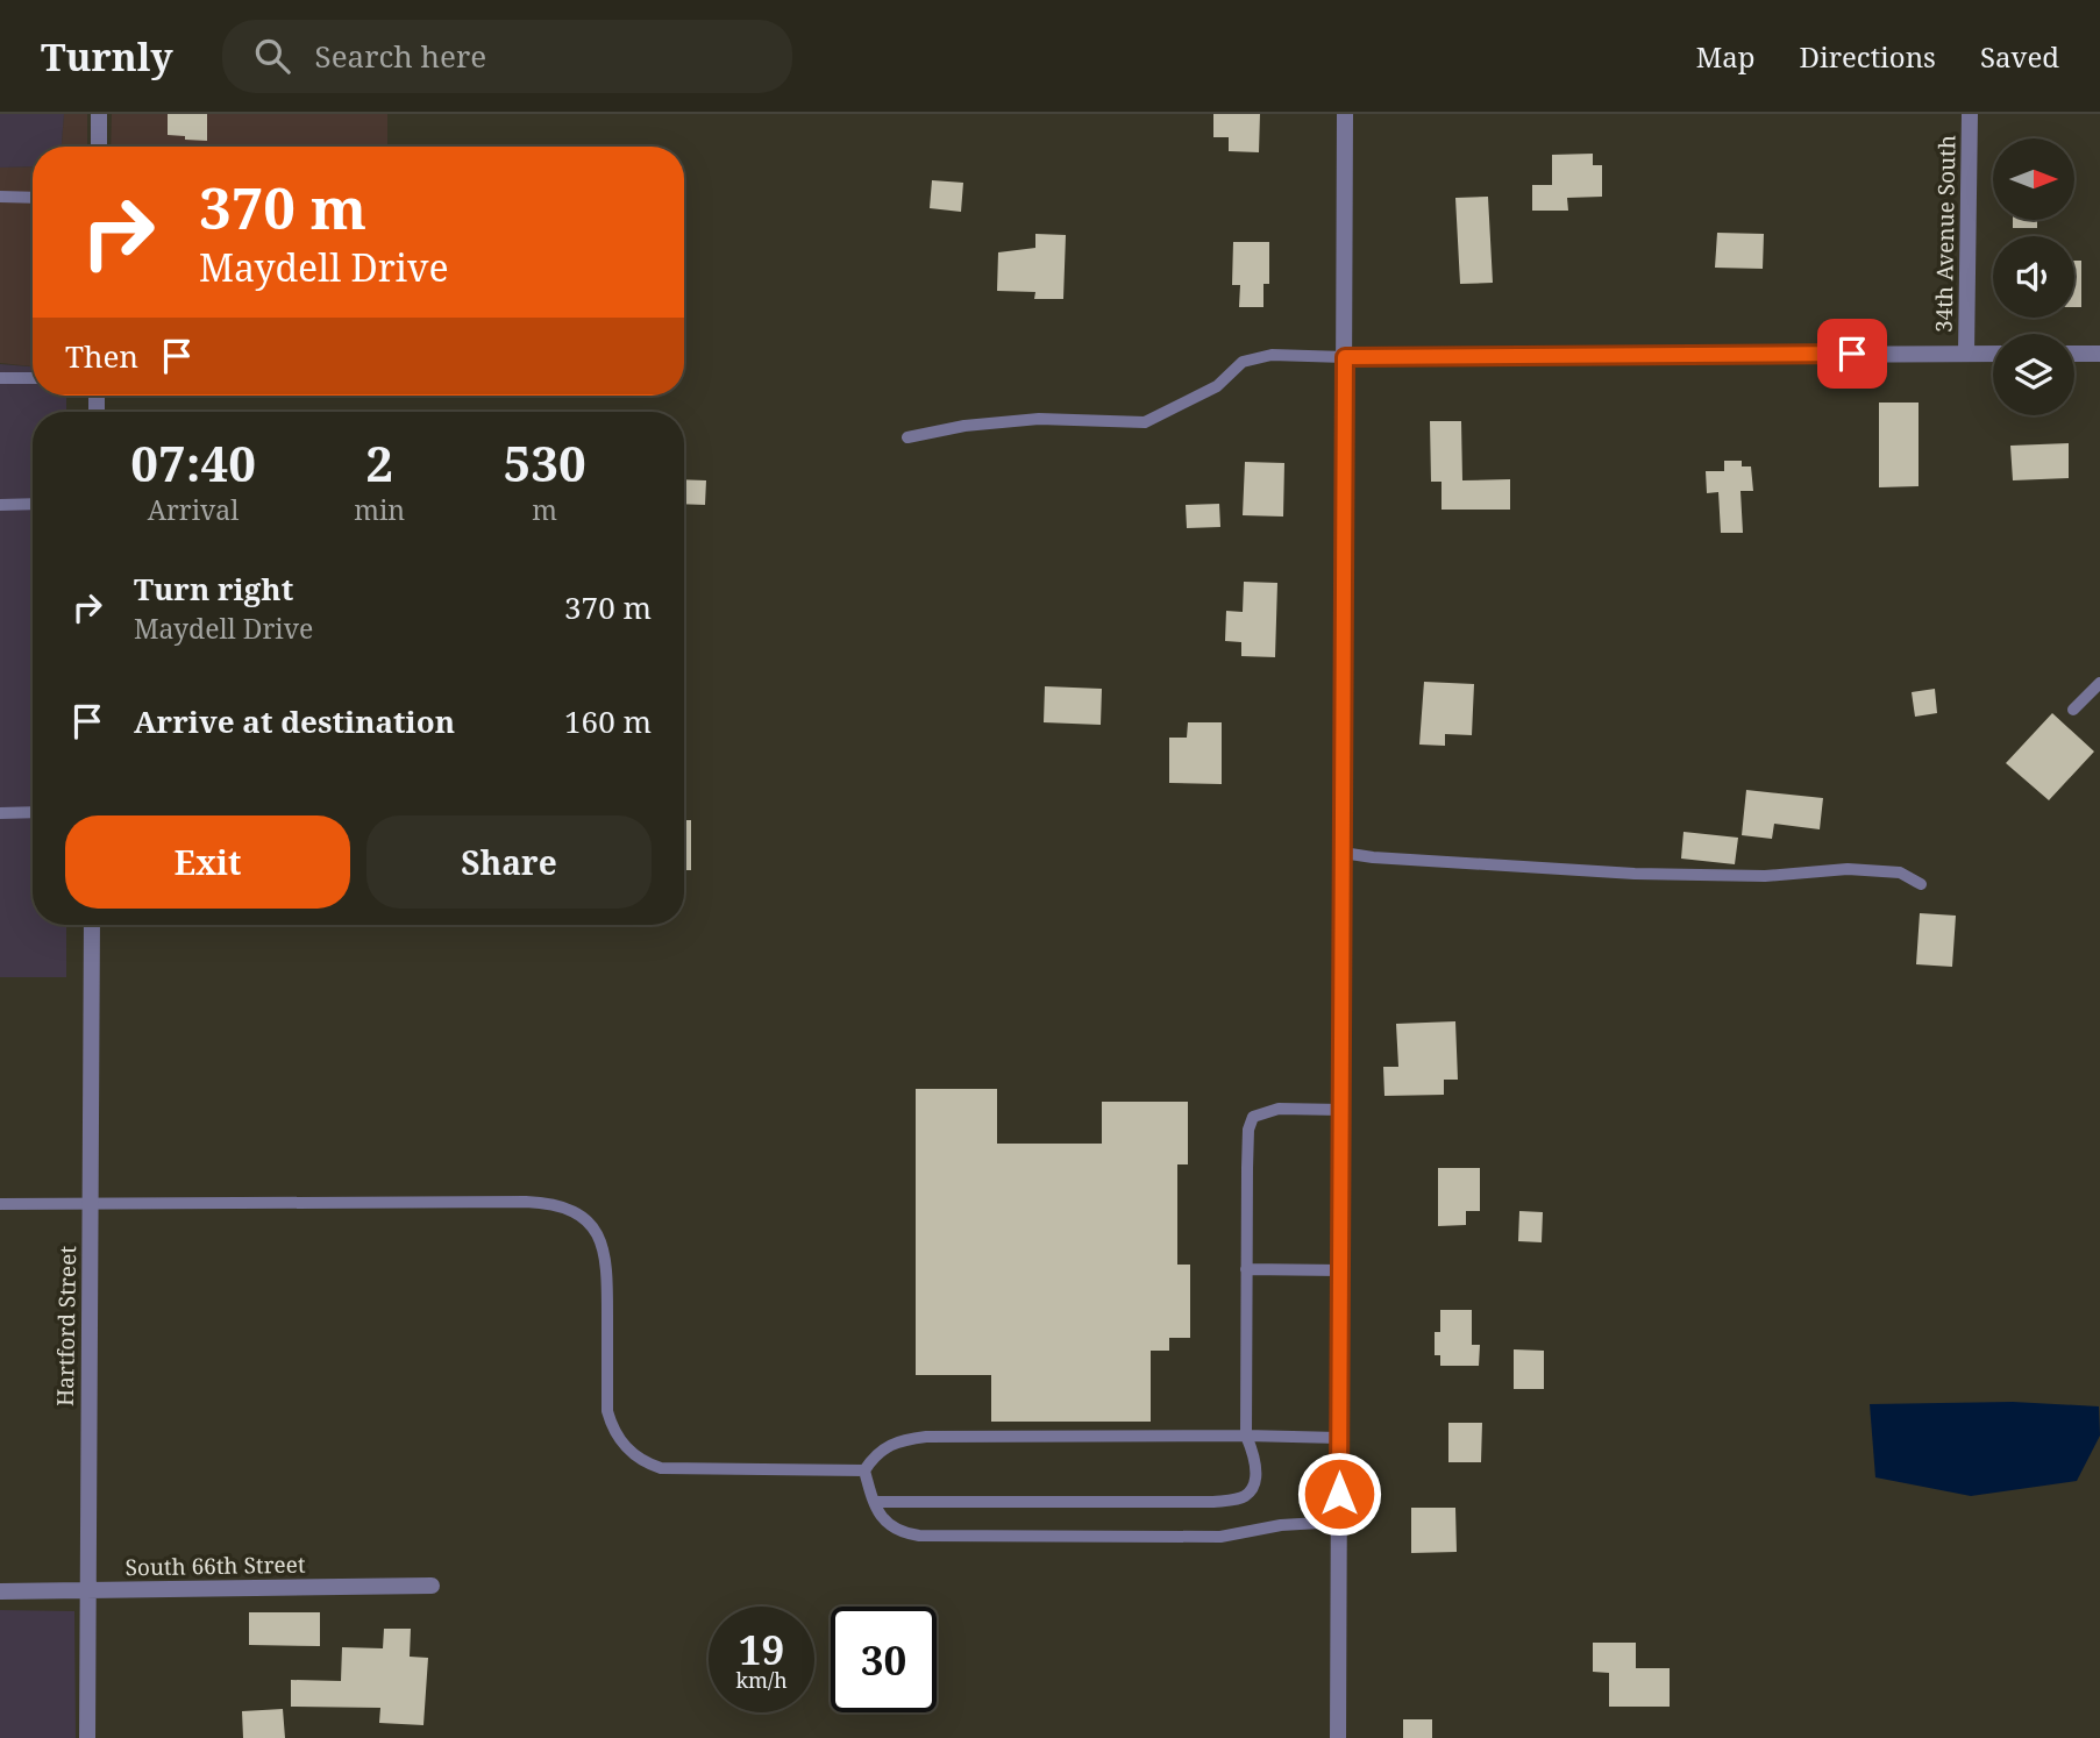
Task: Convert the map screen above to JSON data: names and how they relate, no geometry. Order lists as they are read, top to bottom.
{
  "streets": {
    "street": ["34th Avenue South", "Hartford Street", "South 66th Street"]
  },
  "crossings": [
    ["Hartford Street", "South 66th Street"]
  ],
  "north": "right",
  "page": {
    "header": "Turnly",
    "search": "Search here",
    "nav": ["Map", "Directions", "Saved"],
    "turn": ["370 m", "Maydell Drive"],
    "then": "Then",
    "eta": [
      "07:40",
      "Arrival",
      "2",
      "min",
      "530",
      "m"
    ],
    "list": [
      {
        "name": "Turn right",
        "note": "Maydell Drive",
        "value": "370 m"
      },
      {
        "name": "Arrive at destination",
        "value": "160 m"
      }
    ],
    "buttons": ["Exit", "Share"],
    "speed": "19 km/h",
    "limit": "30"
  }
}
